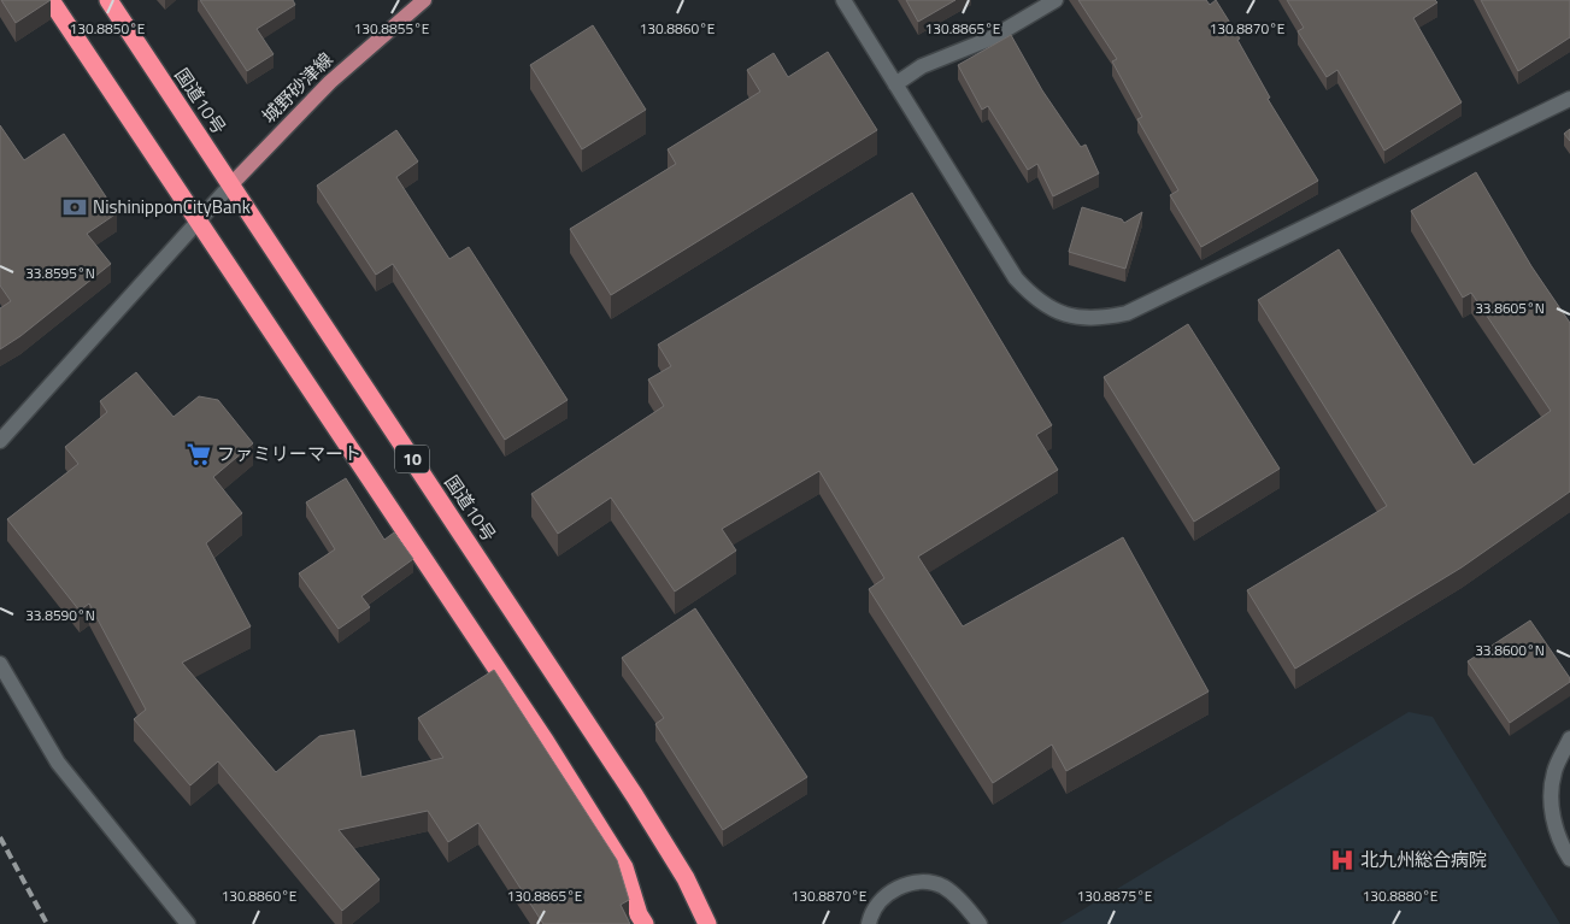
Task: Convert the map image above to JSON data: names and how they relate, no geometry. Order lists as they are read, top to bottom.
{
  "streets": {
    "highway": ["国道10号", "10"],
    "main road": ["城野砂津線"]
  },
  "crossings": [
    ["城野砂津線", "国道10号"]
  ],
  "places": {
    "bank": ["NishinipponCityBank"],
    "supermarket": ["ファミリーマート"],
    "hospital": ["北九州総合病院"]
  },
  "coordinates": [
    "130.8850°E",
    "130.8855°E",
    "130.8860°E",
    "130.8865°E",
    "130.8870°E",
    "33.8595°N",
    "33.8605°N",
    "33.8590°N",
    "33.8600°N",
    "130.8875°E",
    "130.8880°E"
  ]
}
